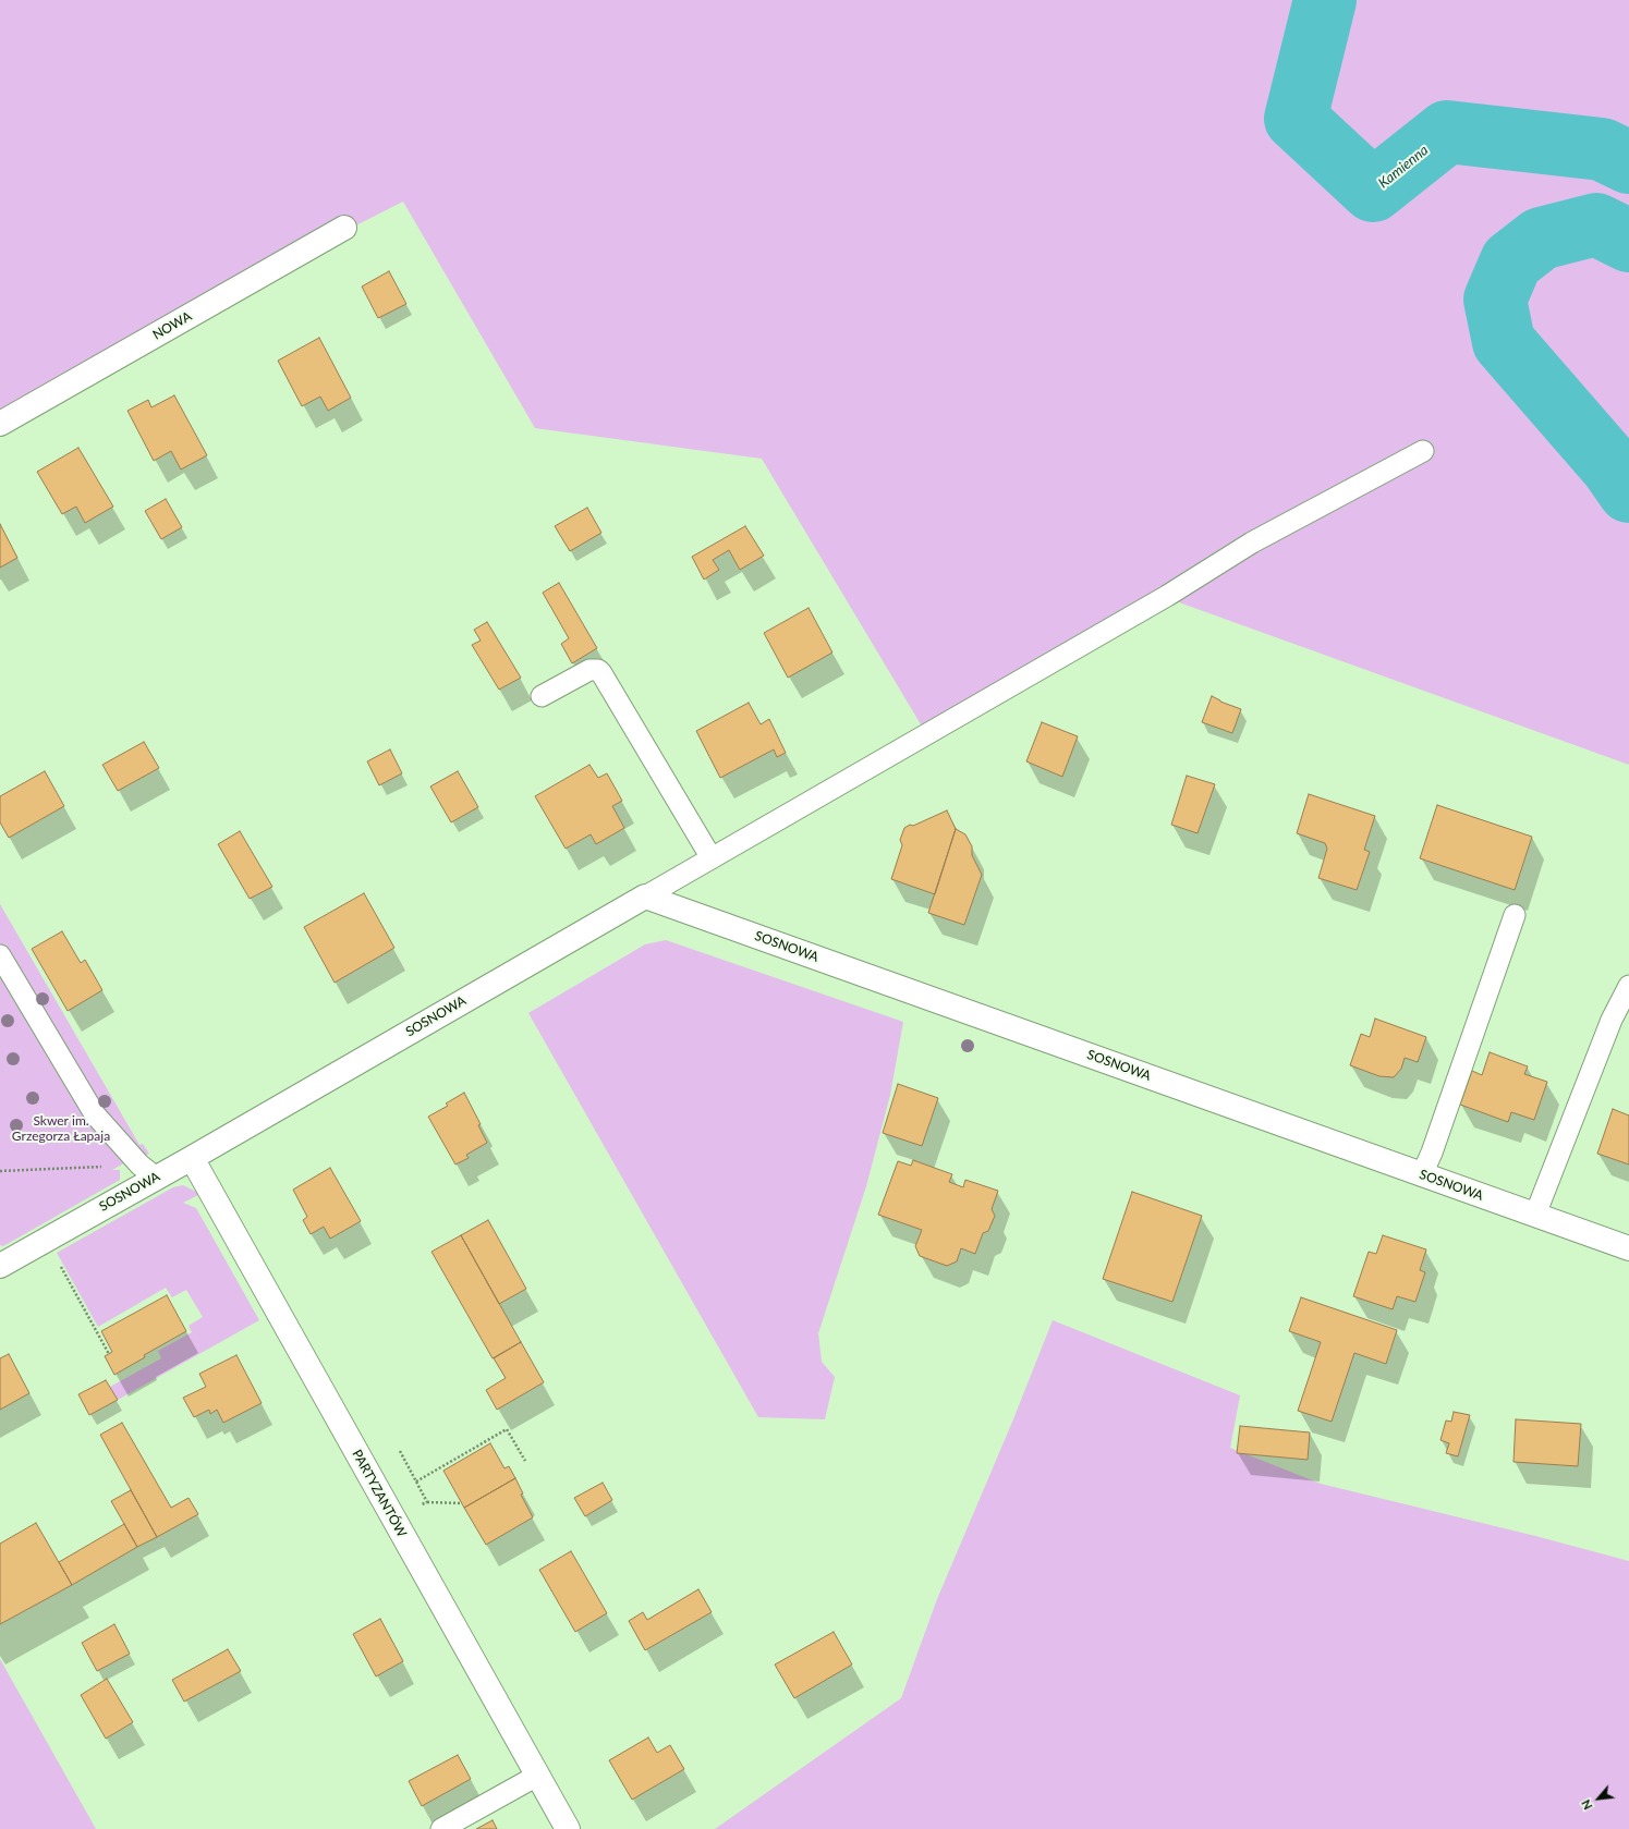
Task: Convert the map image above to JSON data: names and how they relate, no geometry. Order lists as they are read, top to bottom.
{
  "streets": {
    "street": ["NOWA", "SOSNOWA", "PARTYZANTÓW"]
  },
  "crossings": [
    ["SOSNOWA", "PARTYZANTÓW"]
  ],
  "water": ["Kamienna"],
  "parks": ["Skwer im. Grzegorza Łapaja"],
  "north": "bottom left"
}
